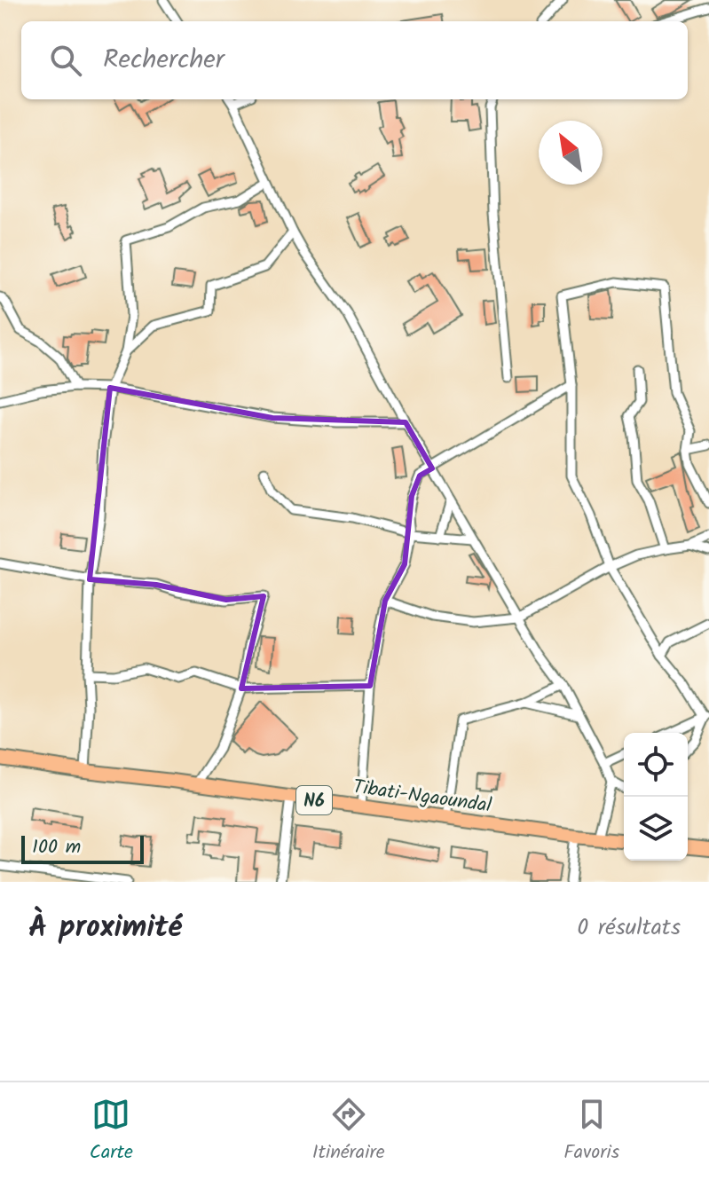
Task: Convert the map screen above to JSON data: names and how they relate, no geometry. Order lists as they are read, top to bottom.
{
  "streets": {
    "highway": ["Tibati-Ngaoundal", "N6"]
  },
  "scale_bar": "100 m",
  "north": "top left",
  "page": {
    "search": "Rechercher",
    "scale": "100 m",
    "heading": ["À proximité", "0 résultats"],
    "nav": ["Carte", "Itinéraire", "Favoris"]
  }
}
